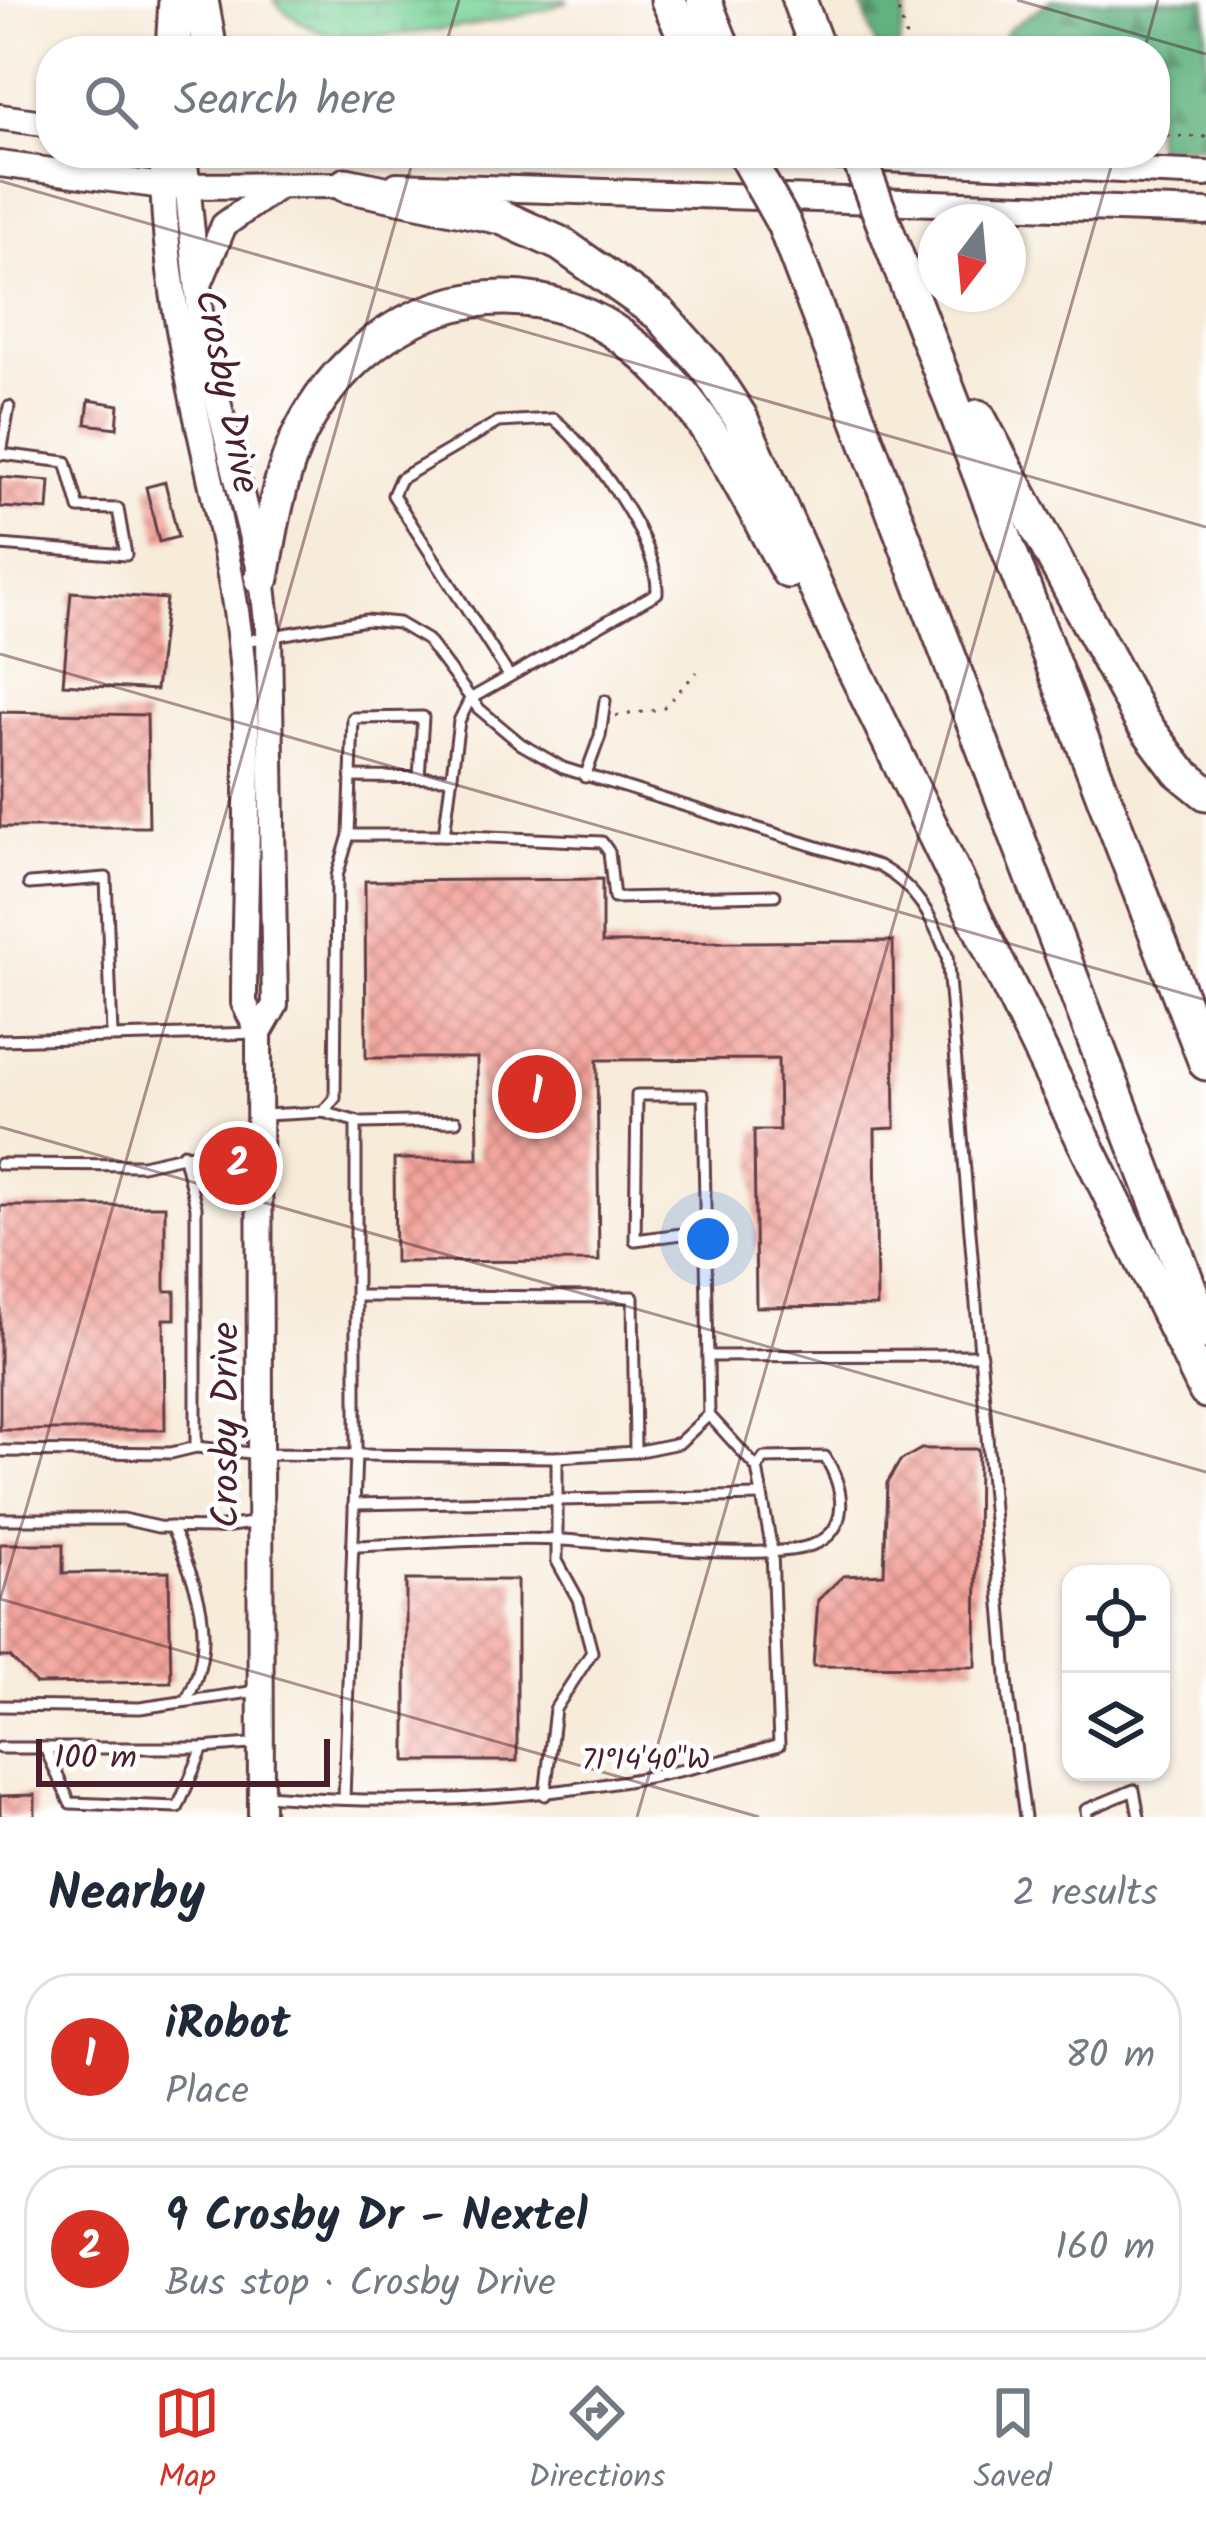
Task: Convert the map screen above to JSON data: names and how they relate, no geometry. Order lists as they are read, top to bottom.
{
  "streets": {
    "main road": ["Crosby Drive"]
  },
  "scale_bar": "100 m",
  "north": "bottom",
  "page": {
    "search": "Search here",
    "pins": ["1", "2"],
    "scale": "100 m",
    "heading": ["Nearby", "2 results"],
    "list": [
      {
        "mark": "1",
        "name": "iRobot",
        "note": "Place",
        "value": "80 m"
      },
      {
        "mark": "2",
        "name": "9 Crosby Dr - Nextel",
        "note": "Bus stop · Crosby Drive",
        "value": "160 m"
      }
    ],
    "nav": ["Map", "Directions", "Saved"]
  },
  "coordinates": ["71°14'40\"W"]
}
